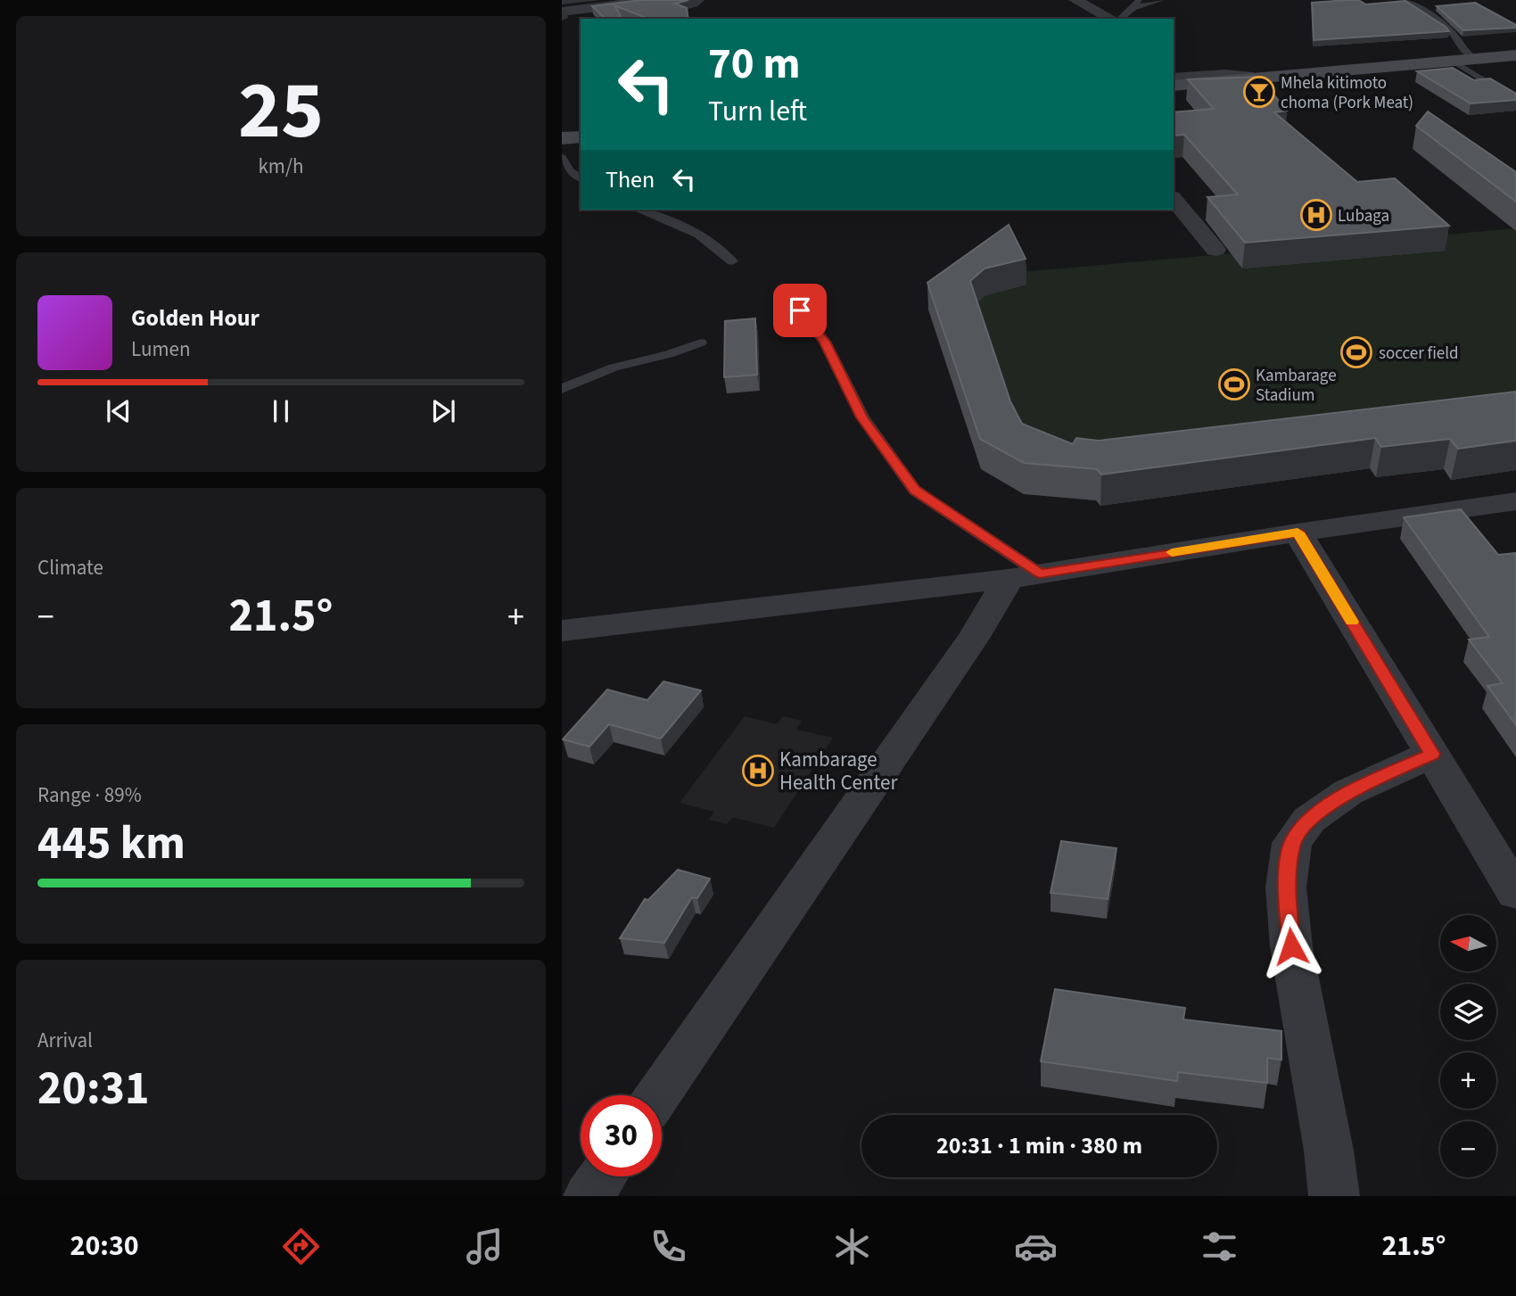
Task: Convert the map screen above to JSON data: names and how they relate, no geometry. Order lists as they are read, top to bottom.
{
  "places": {
    "bar": ["Mhela kitimoto choma (Pork Meat)"],
    "hospital": ["Lubaga", "Kambarage Health Center"],
    "sports": ["soccer field", "Kambarage Stadium"]
  },
  "north": "left",
  "page": {
    "tile": [
      ["25", "km/h"],
      "Climate",
      ["Range · 89%", "445 km"],
      ["Arrival", "20:31"]
    ],
    "turn": ["70 m", "Turn left"],
    "then": "Then",
    "song": ["Golden Hour", "Lumen"],
    "heat": ["−", "21.5°", "+"],
    "map_buttons": ["+", "−"],
    "limit": "30",
    "trip": "20:31 · 1 min · 380 m",
    "tabs": ["20:30", "21.5°"]
  }
}
